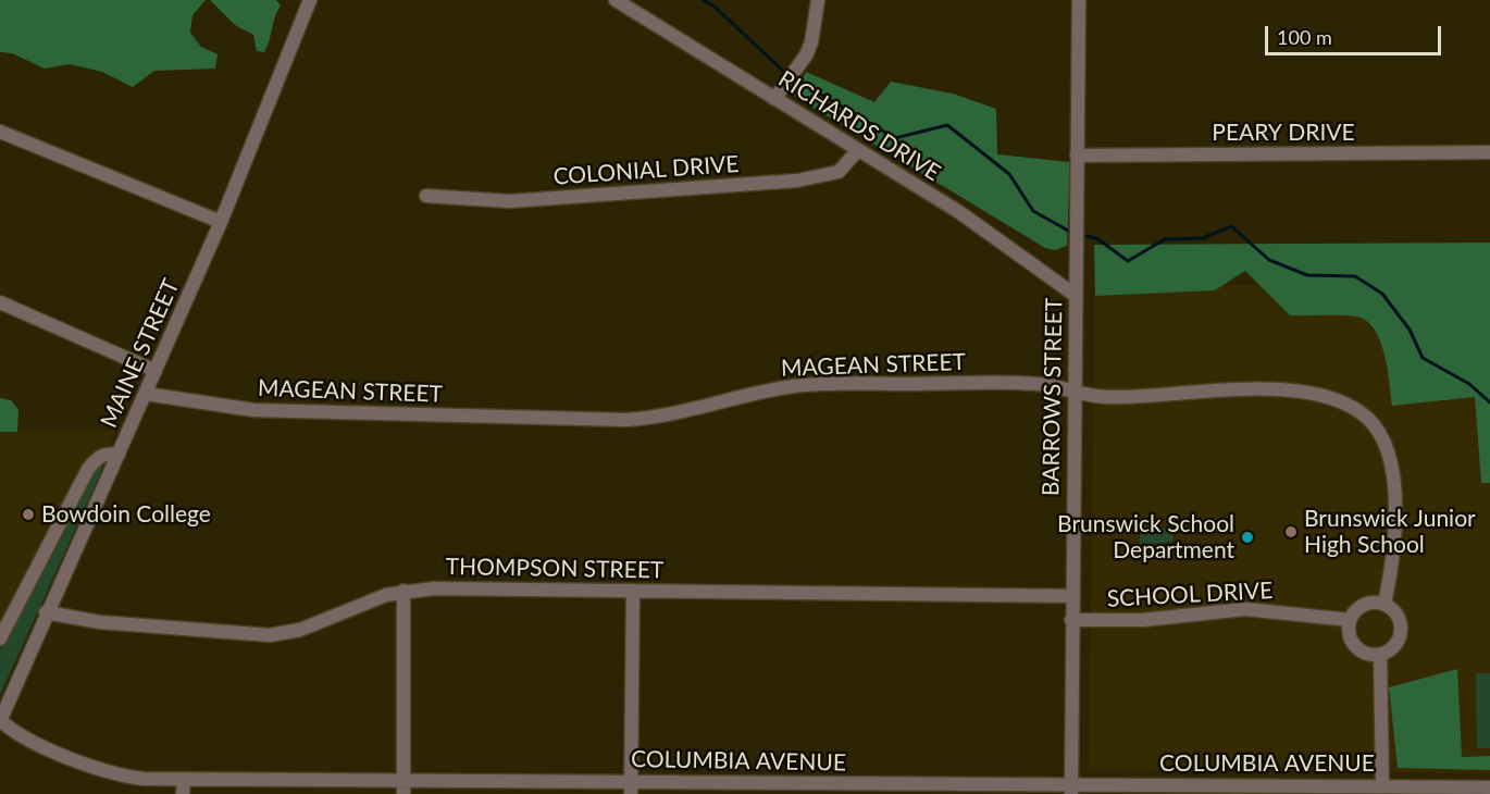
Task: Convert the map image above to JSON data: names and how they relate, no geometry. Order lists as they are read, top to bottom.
{
  "streets": {
    "street": [
      "RICHARDS DRIVE",
      "PEARY DRIVE",
      "COLONIAL DRIVE",
      "MAINE STREET",
      "MAGEAN STREET",
      "BARROWS STREET",
      "THOMPSON STREET",
      "SCHOOL DRIVE",
      "COLUMBIA AVENUE"
    ]
  },
  "crossings": [
    ["RICHARDS DRIVE", "COLONIAL DRIVE"],
    ["RICHARDS DRIVE", "BARROWS STREET"],
    ["PEARY DRIVE", "BARROWS STREET"],
    ["MAINE STREET", "MAGEAN STREET"],
    ["MAINE STREET", "THOMPSON STREET"],
    ["MAINE STREET", "COLUMBIA AVENUE"],
    ["MAGEAN STREET", "BARROWS STREET"],
    ["MAGEAN STREET", "SCHOOL DRIVE"],
    ["BARROWS STREET", "THOMPSON STREET"],
    ["BARROWS STREET", "SCHOOL DRIVE"],
    ["BARROWS STREET", "COLUMBIA AVENUE"]
  ],
  "places": ["Bowdoin College", "Brunswick Junior High School", "Brunswick School Department"],
  "scale_bar": "100 m"
}
